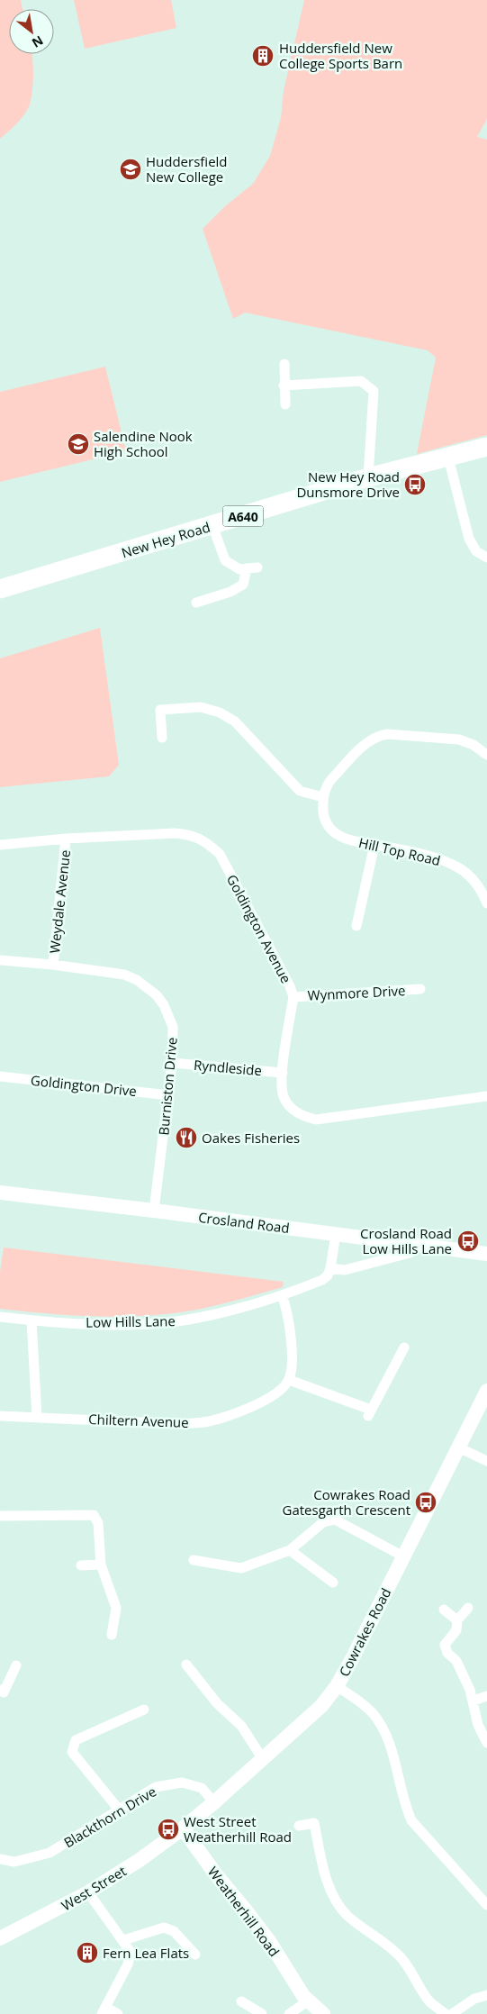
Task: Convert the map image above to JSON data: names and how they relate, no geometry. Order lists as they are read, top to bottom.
{
  "streets": {
    "highway": ["A640", "New Hey Road"],
    "street": [
      "Hill Top Road",
      "Weydale Avenue",
      "Goldington Avenue",
      "Wynmore Drive",
      "Ryndleside",
      "Goldington Drive",
      "Burniston Drive",
      "Crosland Road",
      "Low Hills Lane",
      "Chiltern Avenue",
      "Cowrakes Road",
      "Blackthorn Drive",
      "West Street",
      "Weatherhill Road"
    ]
  },
  "crossings": [
    ["Weydale Avenue", "Goldington Avenue"],
    ["Weydale Avenue", "Burniston Drive"],
    ["Goldington Avenue", "Wynmore Drive"],
    ["Goldington Avenue", "Ryndleside"],
    ["Ryndleside", "Burniston Drive"],
    ["Goldington Drive", "Burniston Drive"],
    ["Burniston Drive", "Crosland Road"],
    ["Cowrakes Road", "Blackthorn Drive"],
    ["Cowrakes Road", "West Street"],
    ["Cowrakes Road", "Weatherhill Road"],
    ["West Street", "Weatherhill Road"]
  ],
  "places": {
    "building": ["Huddersfield New College Sports Barn", "Fern Lea Flats"],
    "school or university": ["Huddersfield New College", "Salendine Nook High School"],
    "bus stop": [
      "New Hey Road Dunsmore Drive",
      "Crosland Road Low Hills Lane",
      "Cowrakes Road Gatesgarth Crescent",
      "West Street Weatherhill Road"
    ],
    "restaurant": ["Oakes Fisheries"]
  },
  "north": "bottom right"
}
